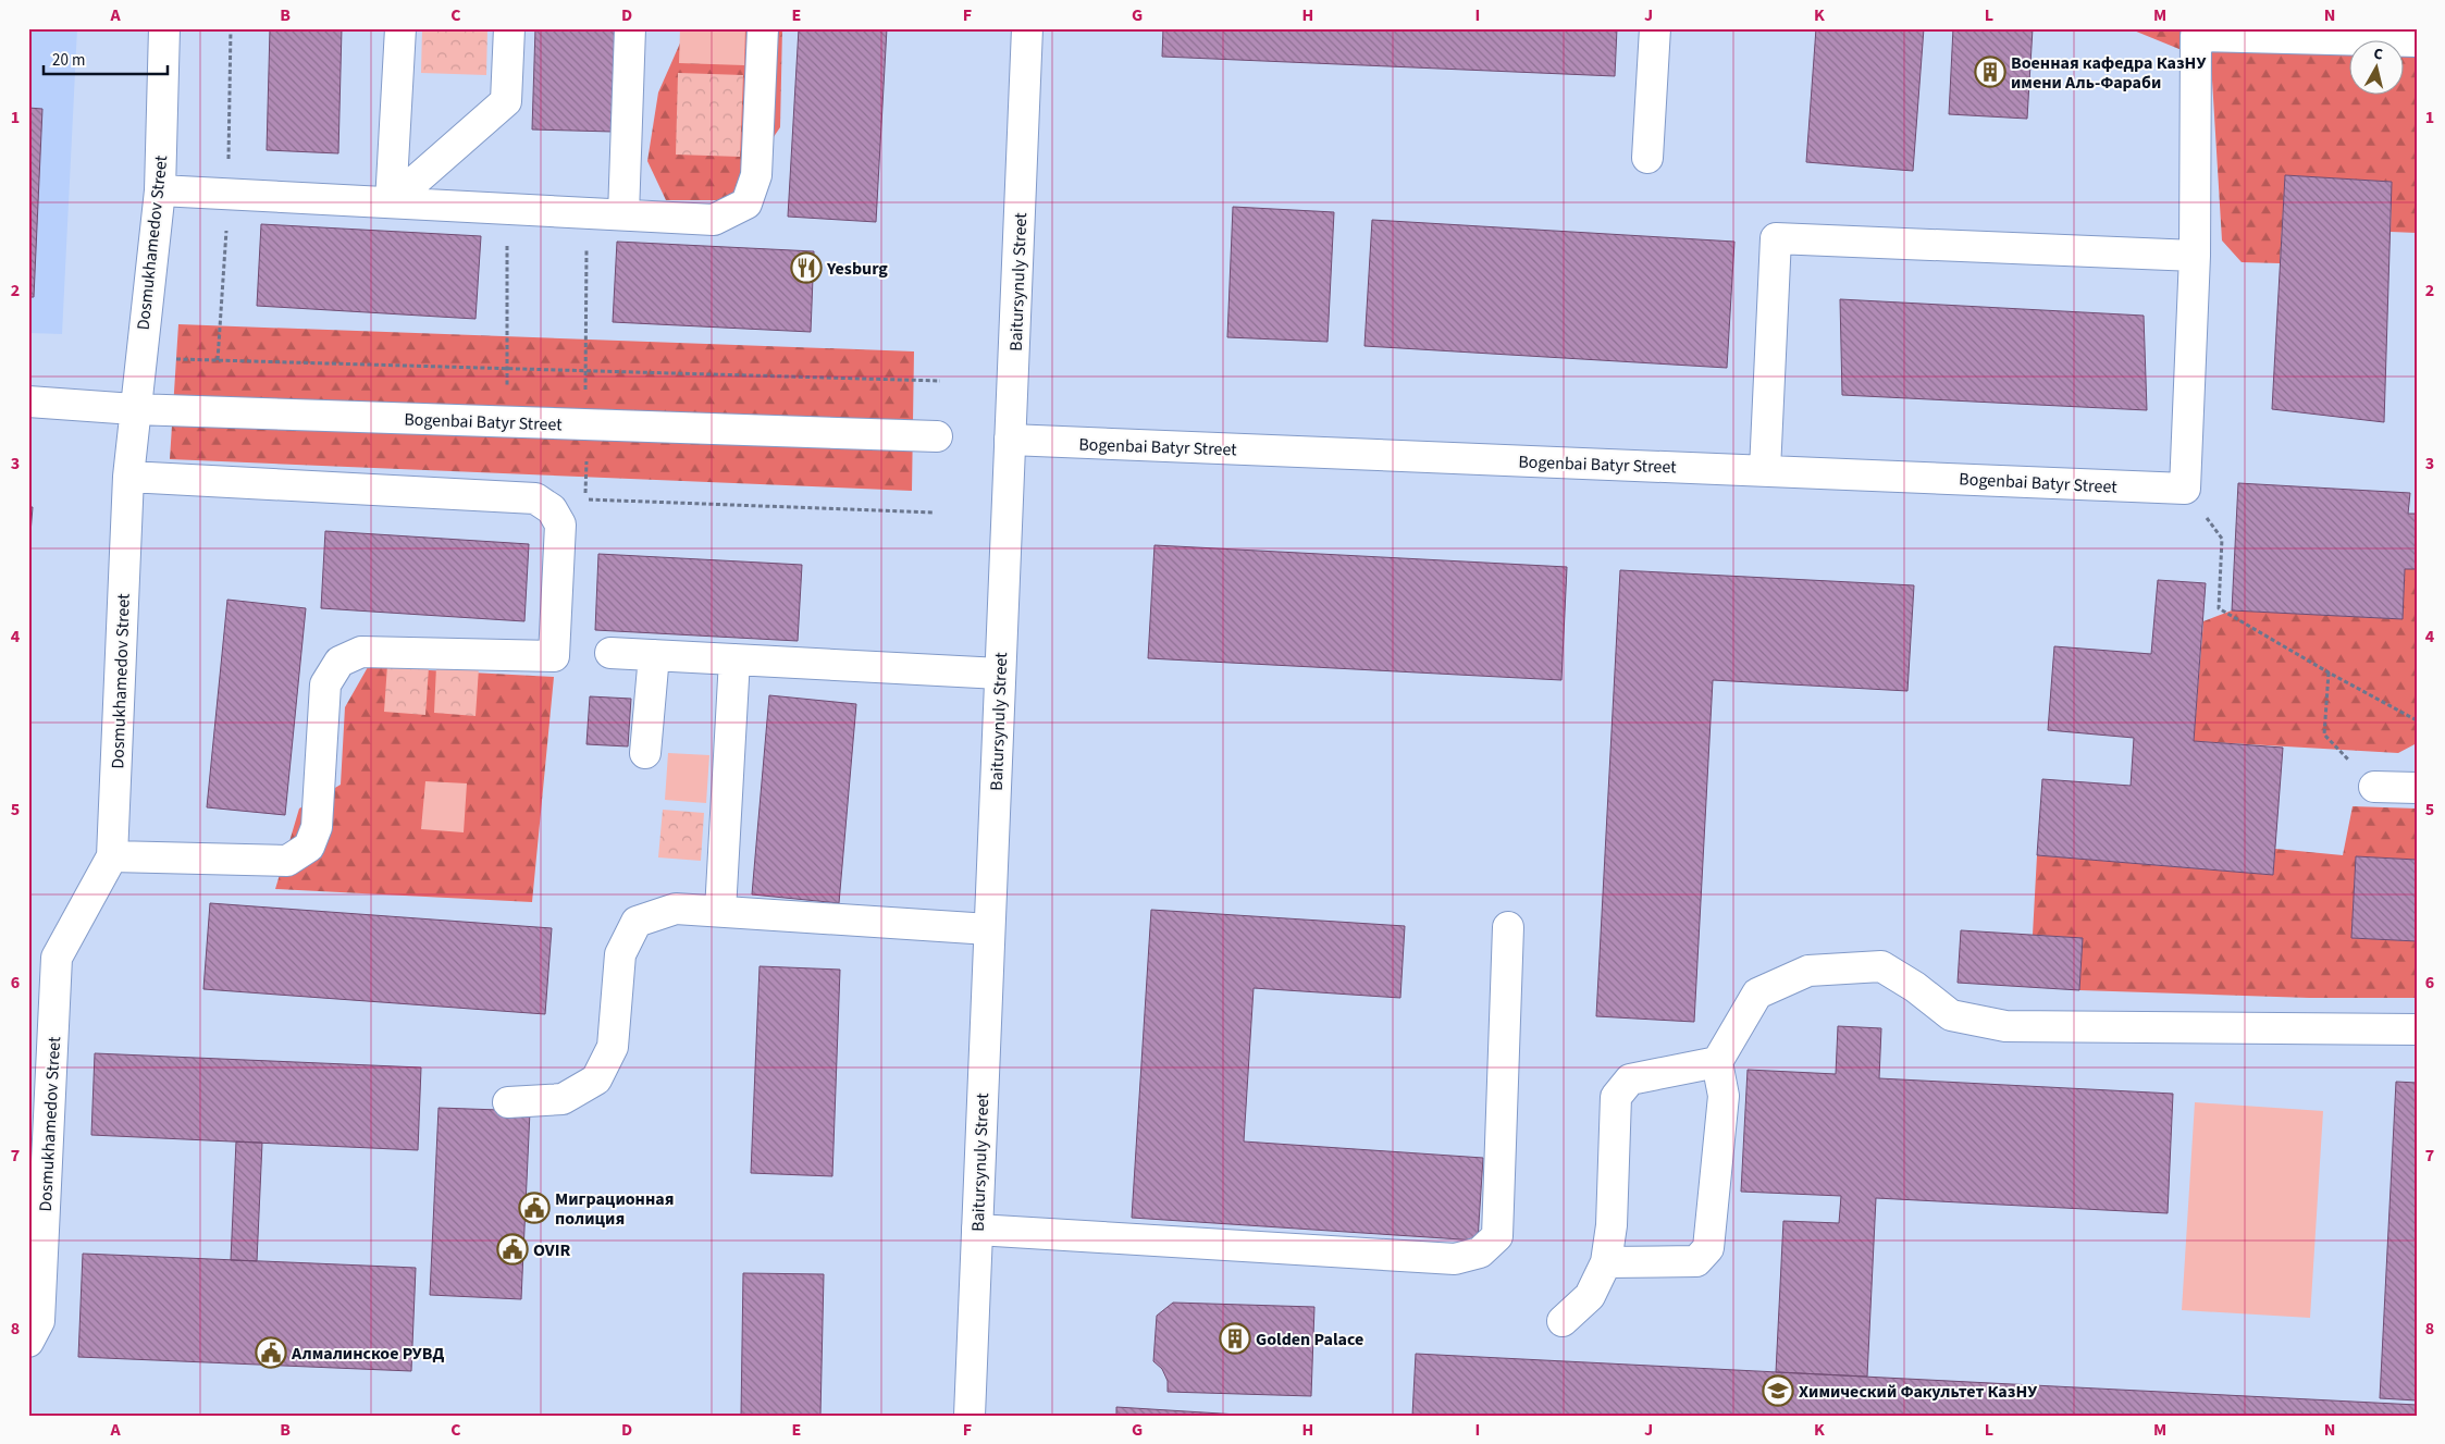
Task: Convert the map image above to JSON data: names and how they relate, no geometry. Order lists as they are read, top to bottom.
{
  "streets": {
    "street": ["Dosmukhamedov Street", "Baitursynuly Street", "Bogenbai Batyr Street"]
  },
  "crossings": [
    ["Dosmukhamedov Street", "Bogenbai Batyr Street"],
    ["Baitursynuly Street", "Bogenbai Batyr Street"]
  ],
  "places": {
    "building": ["Военная кафедра КазНУ имени Аль-Фараби", "Golden Palace"],
    "restaurant": ["Yesburg"],
    "public building": ["Миграционная полиция", "OVIR", "Алмалинское РУВД"],
    "school or university": ["Химический Факультет КазНУ"]
  },
  "scale_bar": "20 m",
  "north": "top",
  "grid": {
    "columns": [
      "A",
      "B",
      "C",
      "D",
      "E",
      "F",
      "G",
      "H",
      "I",
      "J",
      "K",
      "L",
      "M",
      "N"
    ],
    "rows": [
      "1",
      "2",
      "3",
      "4",
      "5",
      "6",
      "7",
      "8"
    ]
  }
}
